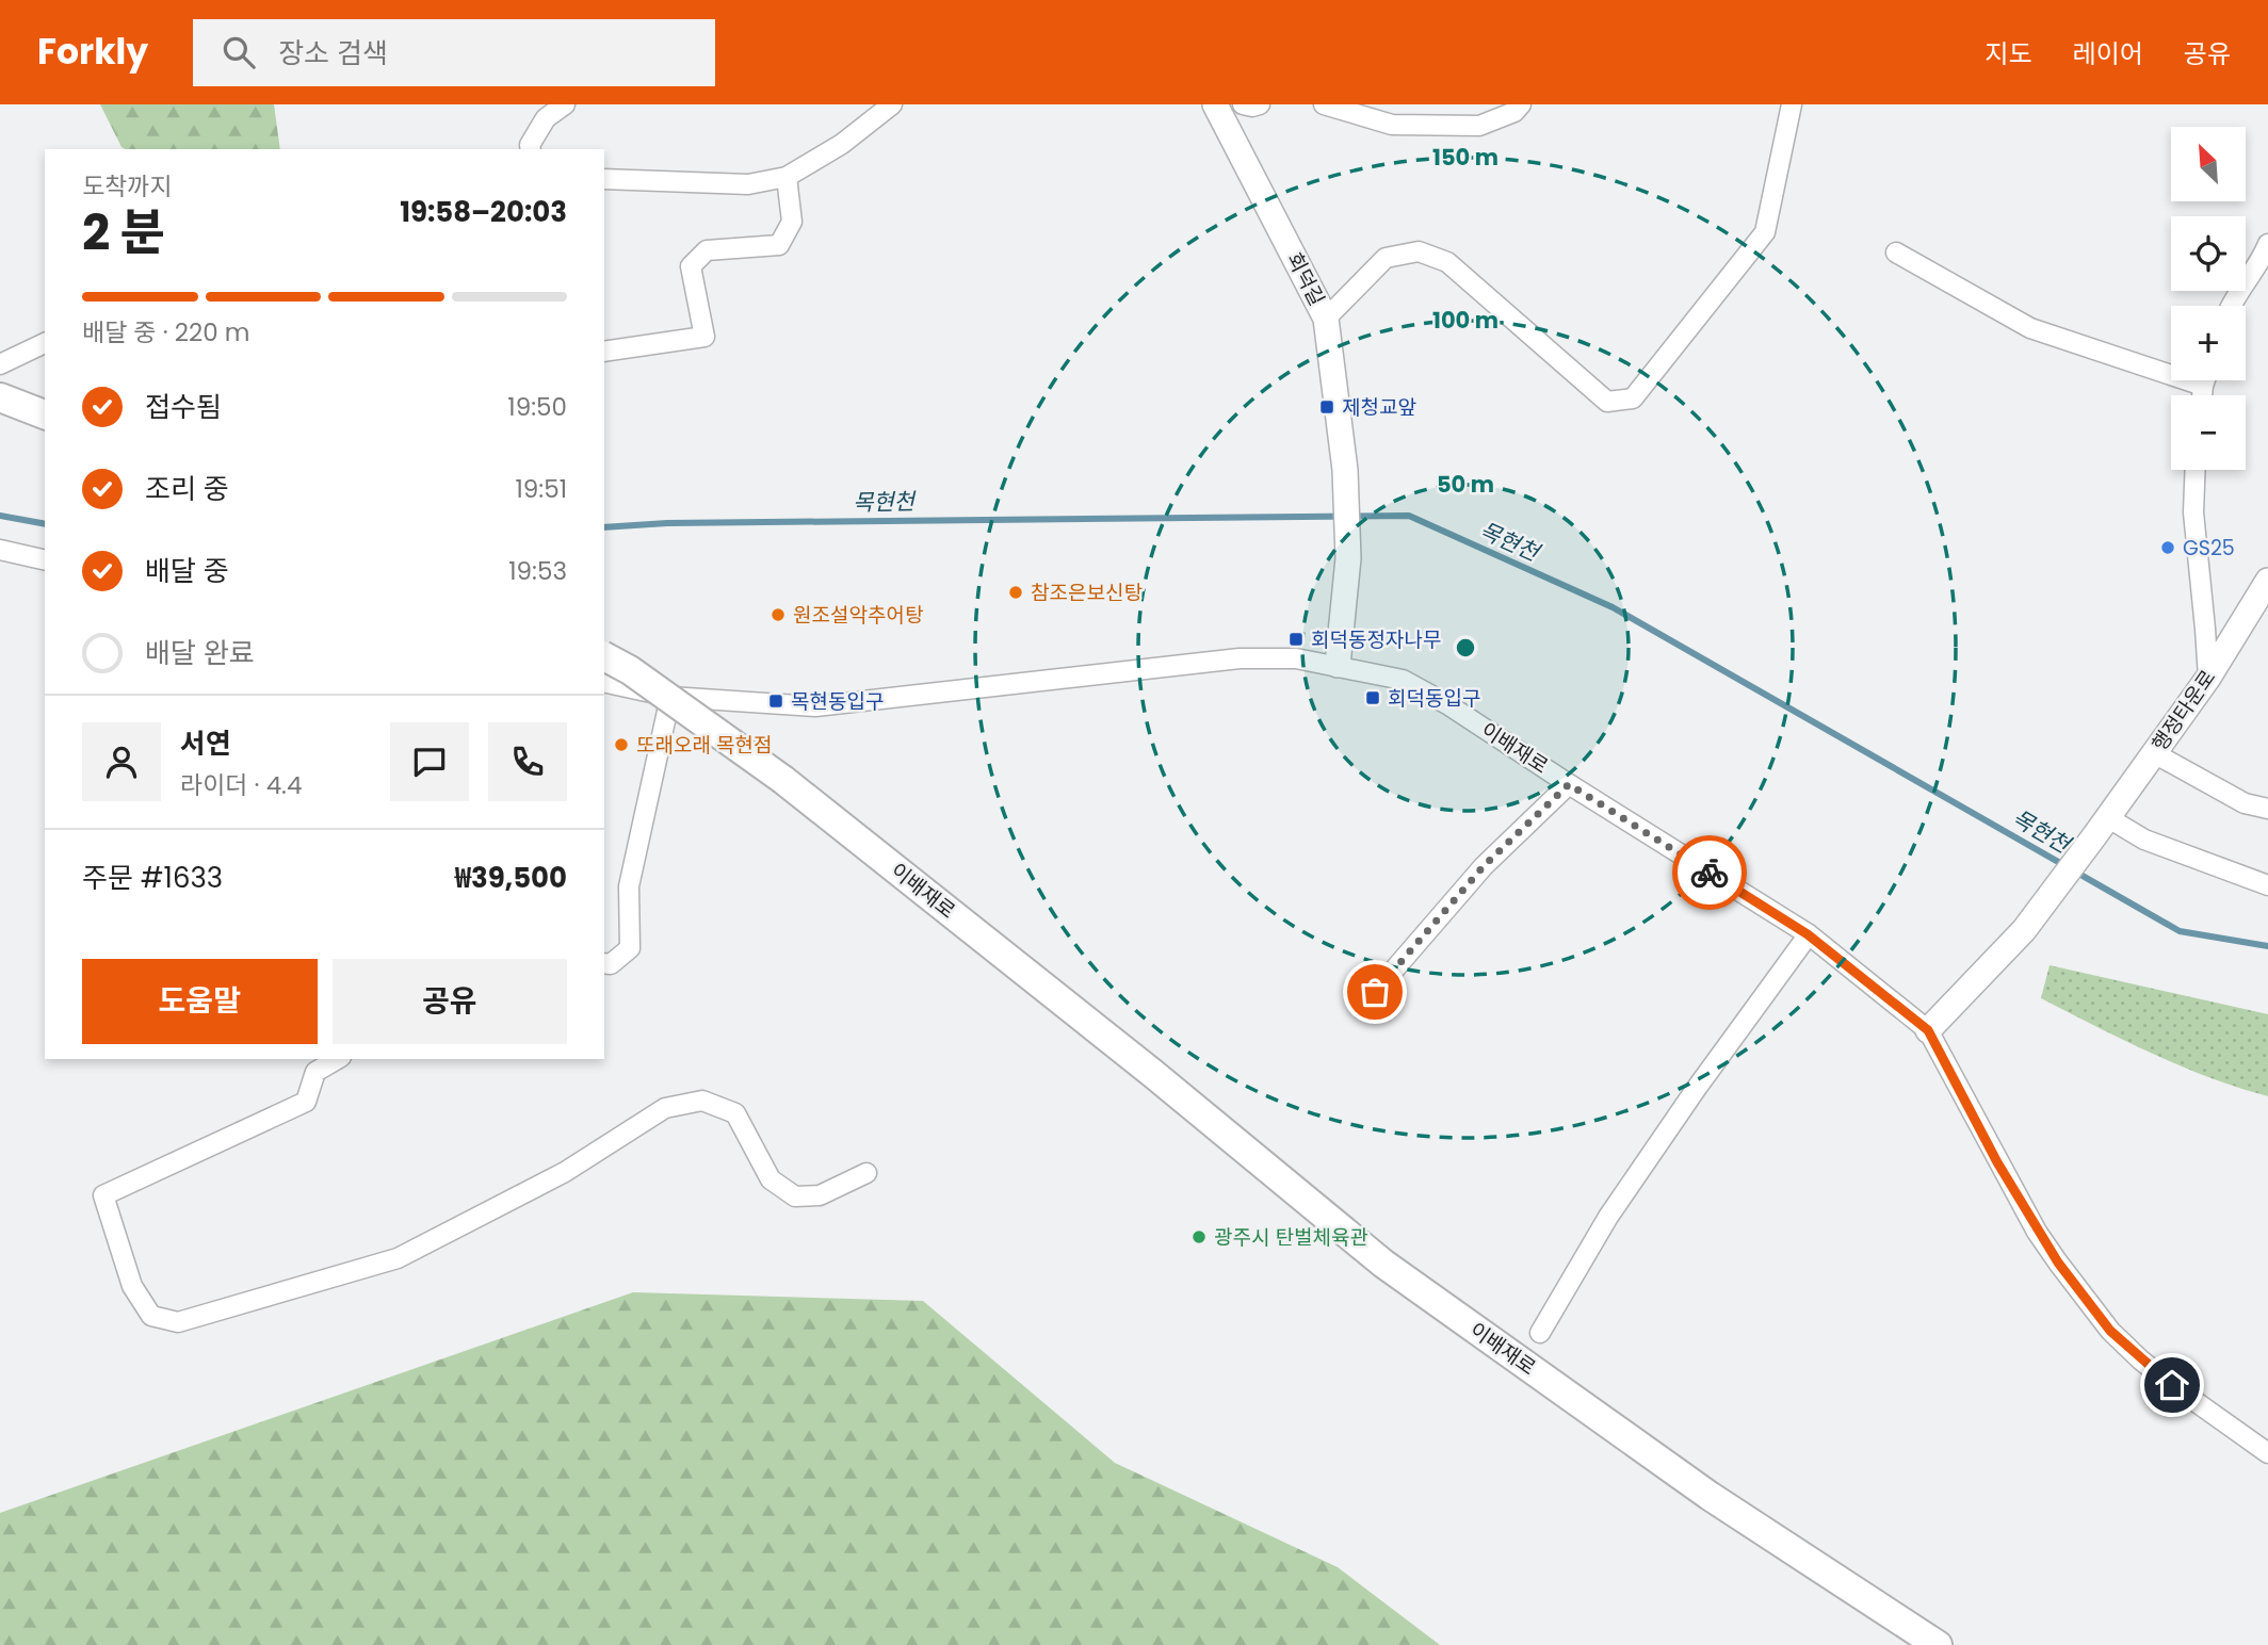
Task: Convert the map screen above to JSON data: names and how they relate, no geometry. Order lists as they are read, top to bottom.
{
  "streets": {
    "main road": ["이배재로"],
    "street": ["회덕길", "행정타운로"]
  },
  "crossings": [
    ["회덕길", "이배재로"],
    ["행정타운로", "이배재로"]
  ],
  "water": ["목현천"],
  "places": {
    "transit": [
      "제청교앞",
      "회덕동정자나무",
      "회덕동입구",
      "목현동입구"
    ],
    "other": [
      "GS25",
      "참조은보신탕",
      "원조설악추어탕",
      "또래오래 목현점",
      "광주시 탄벌체육관"
    ]
  },
  "north": "top left",
  "page": {
    "header": "Forkly",
    "search": "장소 검색",
    "nav": ["지도", "레이어", "공유"],
    "map_buttons": ["+", "−"],
    "heading": ["2 분", "도착까지", "19:58–20:03"],
    "panel": [
      "서연",
      "라이더 · 4.4",
      "주문 #1633",
      "₩39,500"
    ],
    "bar": "배달 중 · 220 m",
    "list": [
      ["접수됨", "19:50"],
      ["조리 중", "19:51"],
      ["배달 중", "19:53"],
      "배달 완료"
    ],
    "buttons": ["도움말", "공유"]
  },
  "rings": ["150 m", "100 m", "50 m"]
}
